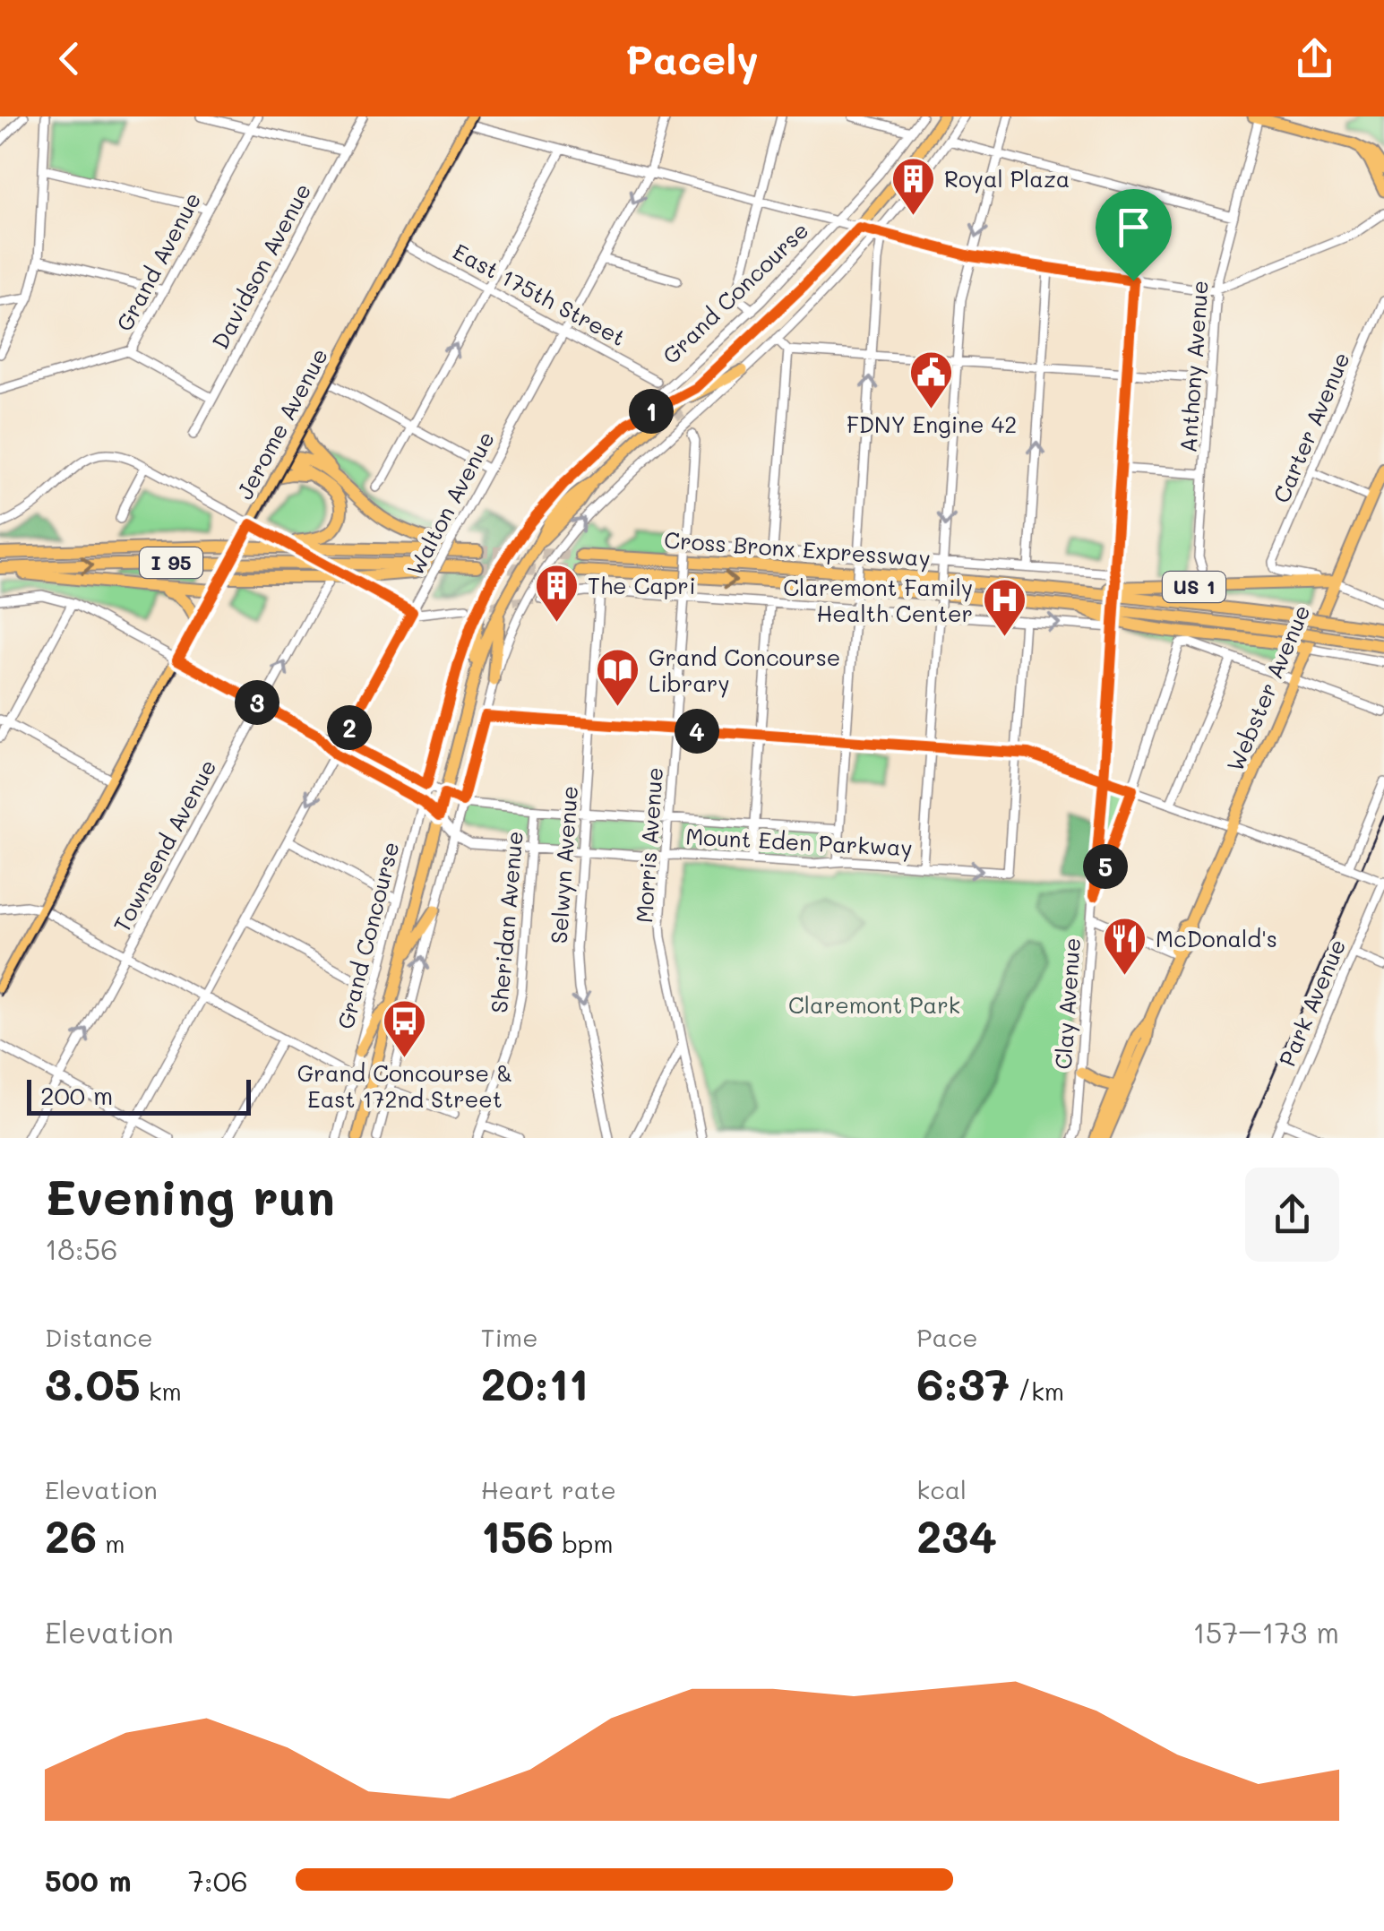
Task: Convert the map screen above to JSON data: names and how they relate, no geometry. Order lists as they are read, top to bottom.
{
  "streets": {
    "highway": ["Cross Bronx Expressway", "I 95", "US 1"],
    "main road": ["Grand Concourse", "Jerome Avenue", "Webster Avenue"],
    "street": [
      "Grand Avenue",
      "Davidson Avenue",
      "East 175th Street",
      "Anthony Avenue",
      "Carter Avenue",
      "Walton Avenue",
      "Mount Eden Parkway",
      "Morris Avenue",
      "Townsend Avenue",
      "Selwyn Avenue",
      "Sheridan Avenue",
      "Park Avenue",
      "Clay Avenue"
    ]
  },
  "crossings": [
    ["Grand Concourse", "Mount Eden Parkway"],
    ["East 175th Street", "Jerome Avenue"],
    ["East 175th Street", "Walton Avenue"],
    ["Jerome Avenue", "I 95"],
    ["Carter Avenue", "US 1"],
    ["Carter Avenue", "Webster Avenue"],
    ["Walton Avenue", "I 95"],
    ["Walton Avenue", "Mount Eden Parkway"],
    ["Cross Bronx Expressway", "US 1"],
    ["US 1", "Webster Avenue"],
    ["Mount Eden Parkway", "Morris Avenue"],
    ["Mount Eden Parkway", "Selwyn Avenue"],
    ["Mount Eden Parkway", "Sheridan Avenue"]
  ],
  "one_way": ["Townsend Avenue", "Selwyn Avenue"],
  "parks": ["Claremont Park"],
  "places": {
    "building": ["Royal Plaza", "The Capri"],
    "public building": ["FDNY Engine 42"],
    "hospital": ["Claremont Family Health Center"],
    "library": ["Grand Concourse Library"],
    "restaurant": ["McDonald's"],
    "bus stop": ["Grand Concourse & East 172nd Street"]
  },
  "scale_bar": "200 m",
  "page": {
    "header": "Pacely",
    "pins": [
      "1",
      "3",
      "2",
      "4",
      "5"
    ],
    "scale": "200 m",
    "heading": ["Evening run", "18:56"],
    "stats": [
      ["Distance", "3.05 km"],
      ["Time", "20:11"],
      ["Pace", "6:37 /km"],
      ["Elevation", "26 m"],
      ["Heart rate", "156 bpm"],
      ["kcal", "234"]
    ],
    "chart": ["Elevation", "157–173 m"],
    "list": [
      {
        "name": "500 m",
        "note": "7:06"
      }
    ]
  }
}
